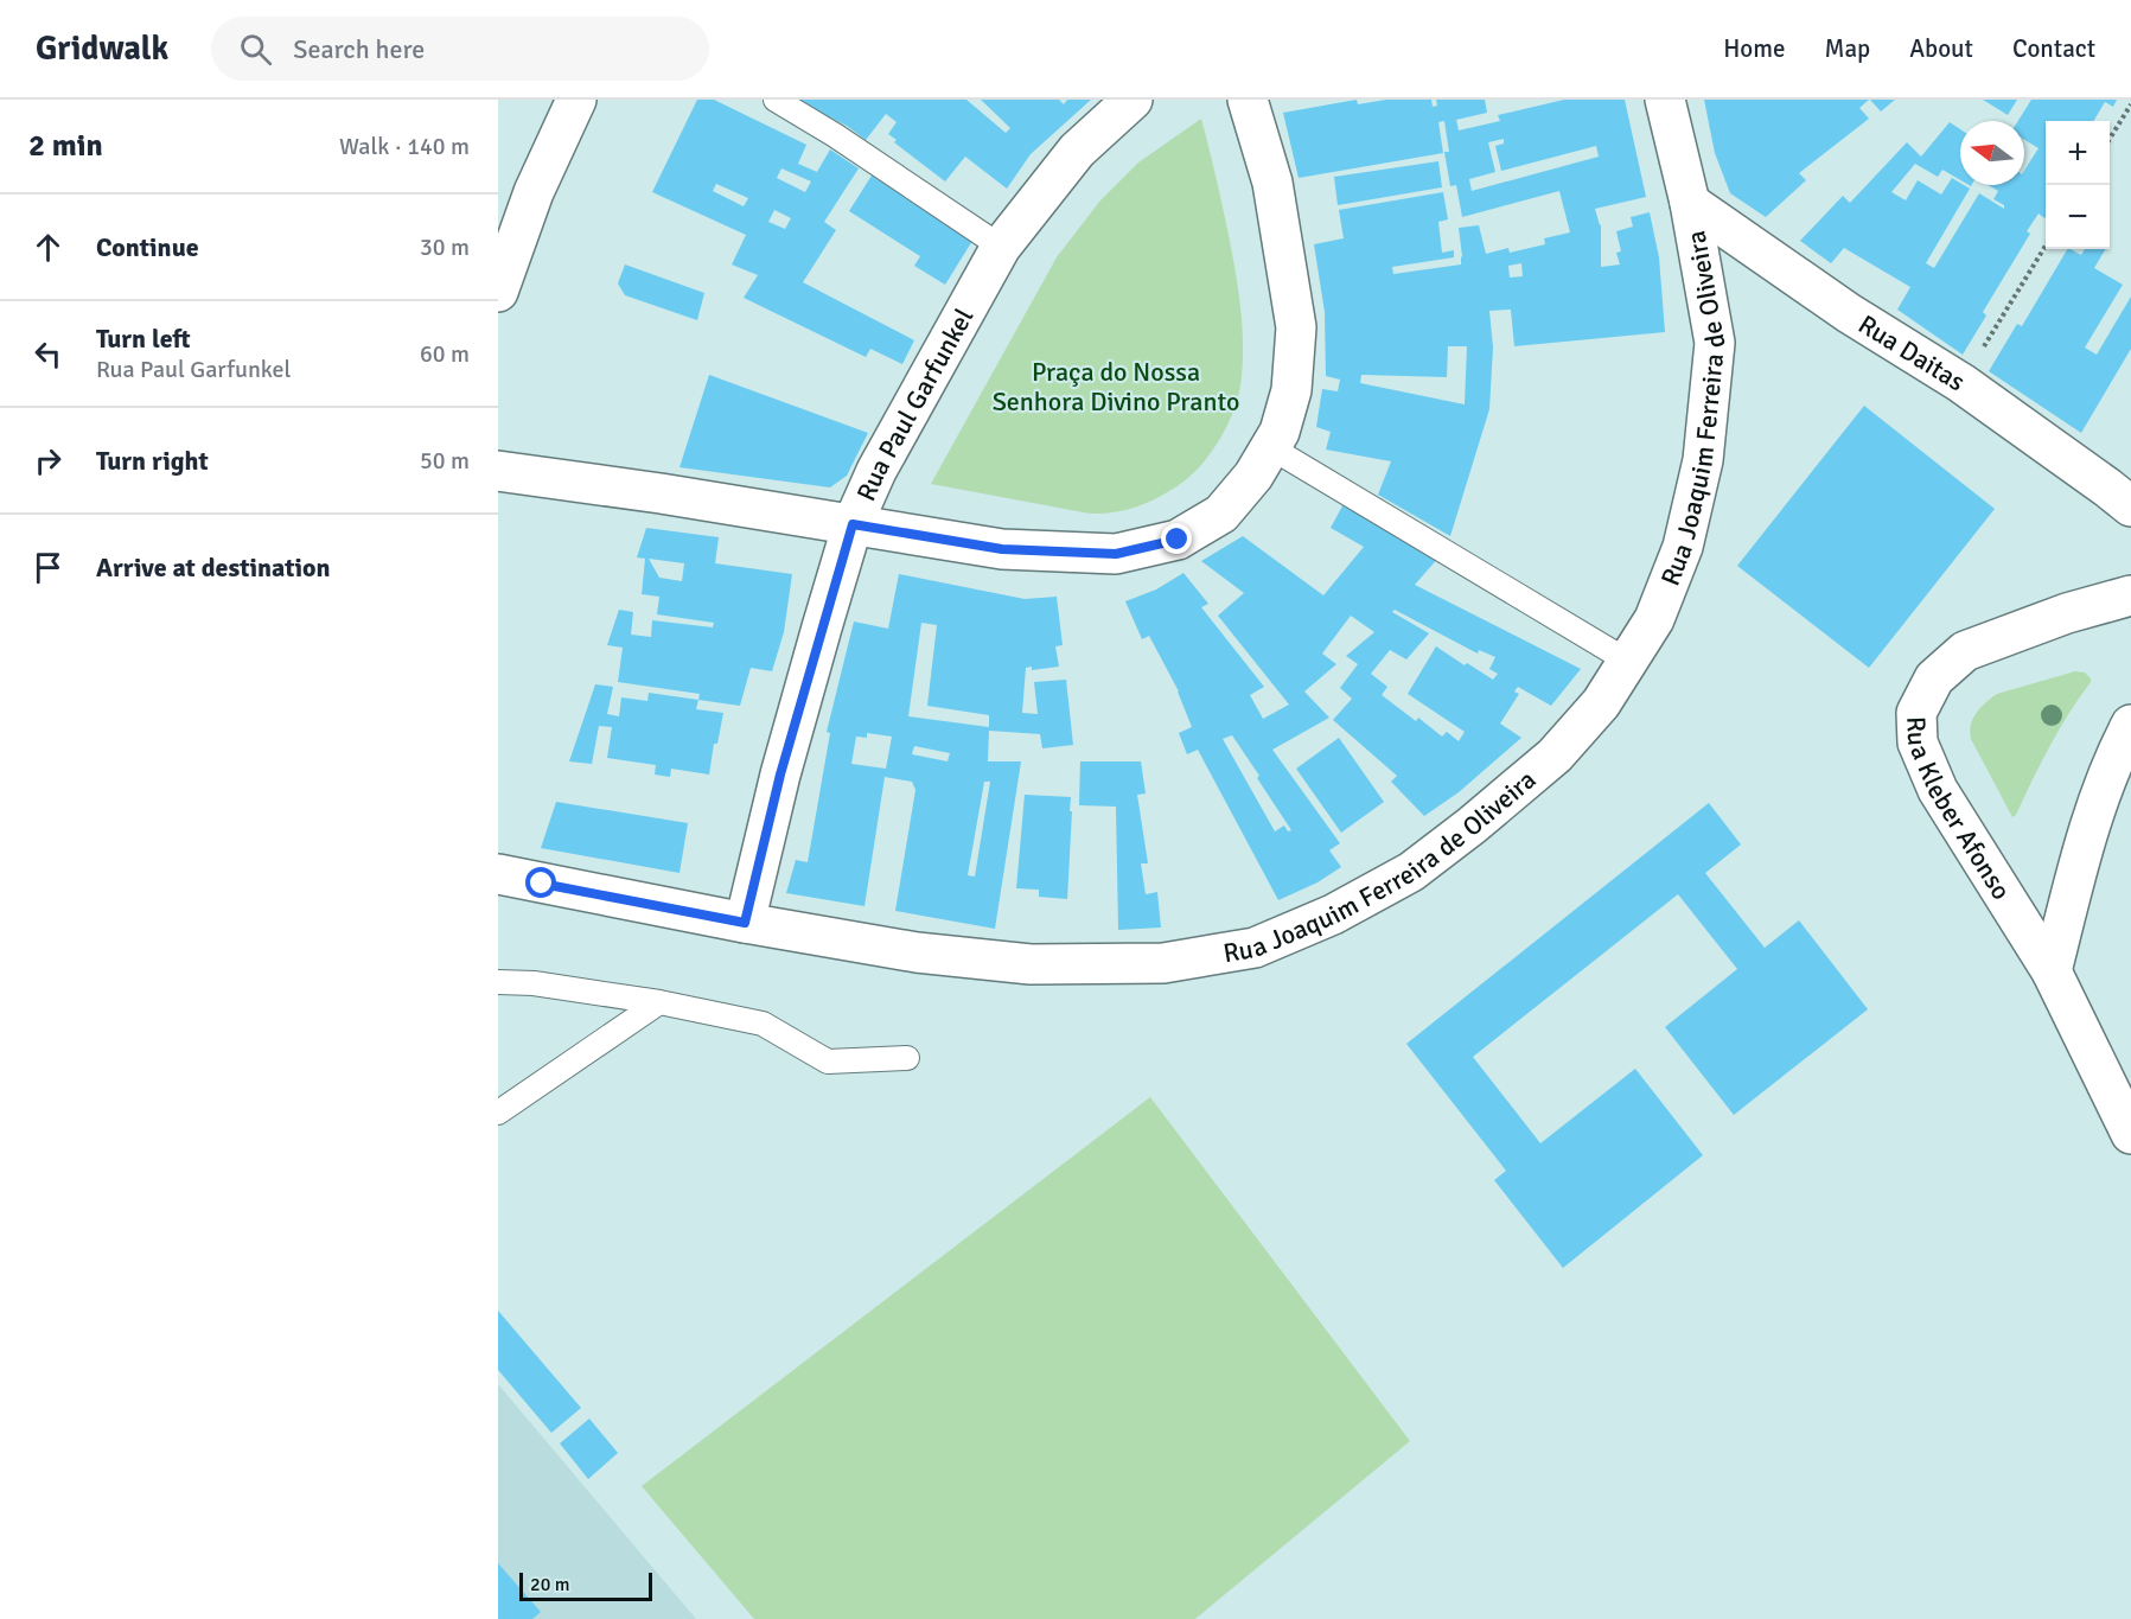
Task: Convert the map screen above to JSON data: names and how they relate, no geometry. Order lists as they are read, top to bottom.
{
  "streets": {
    "street": [
      "Rua Daitas",
      "Rua Paul Garfunkel",
      "Rua Joaquim Ferreira de Oliveira",
      "Rua Kleber Afonso"
    ]
  },
  "crossings": [
    ["Rua Daitas", "Rua Joaquim Ferreira de Oliveira"],
    ["Rua Paul Garfunkel", "Rua Joaquim Ferreira de Oliveira"]
  ],
  "parks": ["Praça do Nossa Senhora Divino Pranto"],
  "scale_bar": "20 m",
  "north": "left",
  "page": {
    "header": "Gridwalk",
    "search": "Search here",
    "nav": [
      "Home",
      "Map",
      "About",
      "Contact"
    ],
    "heading": ["2 min", "Walk · 140 m"],
    "map_buttons": ["+", "−"],
    "list": [
      ["Continue", "30 m"],
      ["Turn left", "Rua Paul Garfunkel", "60 m"],
      ["Turn right", "50 m"],
      "Arrive at destination"
    ],
    "scale": "20 m"
  }
}
